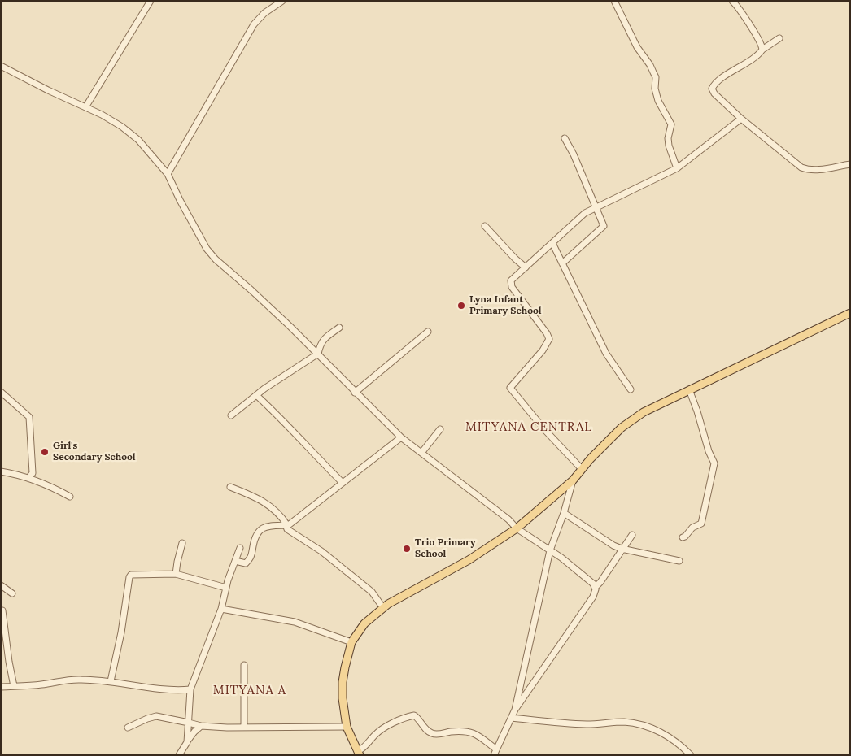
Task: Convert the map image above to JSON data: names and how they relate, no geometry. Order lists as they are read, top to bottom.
{
  "districts": ["MITYANA CENTRAL", "MITYANA A"],
  "places": ["Lyna Infant Primary School", "Girl's Secondary School", "Trio Primary School"]
}
